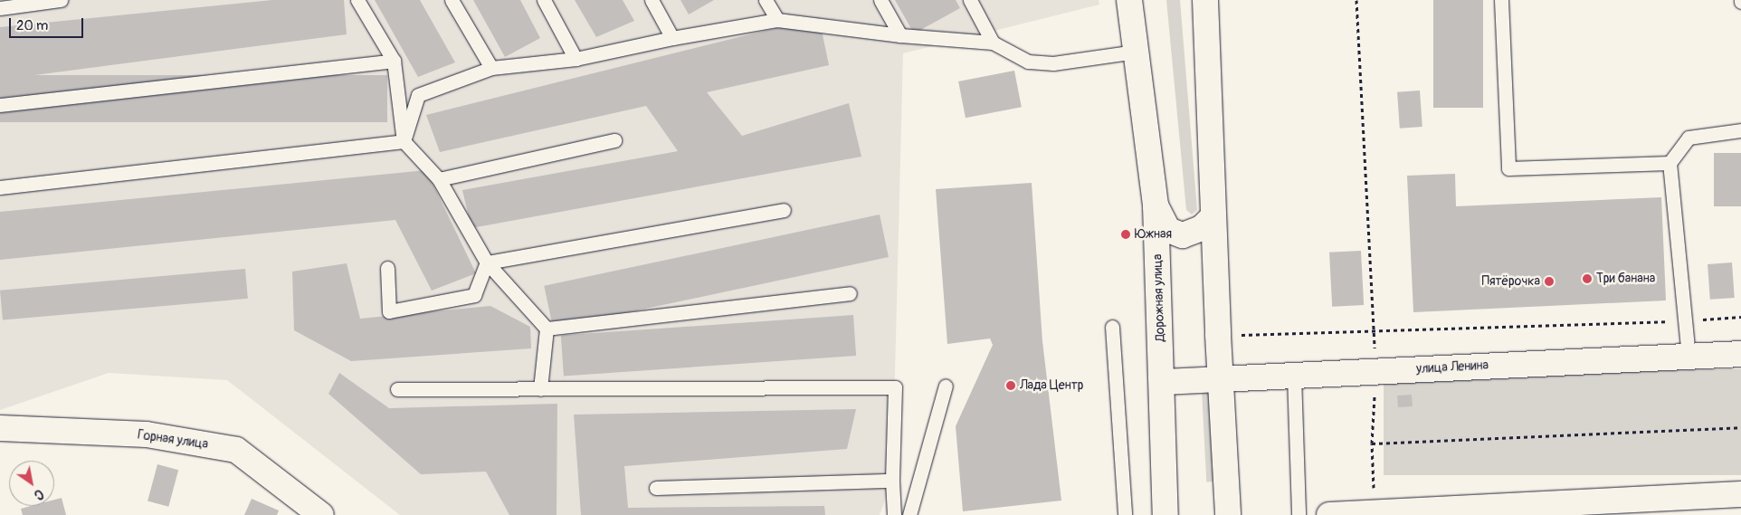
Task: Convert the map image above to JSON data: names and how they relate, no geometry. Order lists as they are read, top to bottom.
{
  "streets": {
    "main road": ["Дорожная улица", "улица Ленина", "Горная улица"]
  },
  "crossings": [
    ["Дорожная улица", "улица Ленина"]
  ],
  "places": [
    "Южная",
    "Три банана",
    "Пятёрочка",
    "Лада Центр"
  ],
  "scale_bar": "20 m",
  "north": "bottom right"
}
